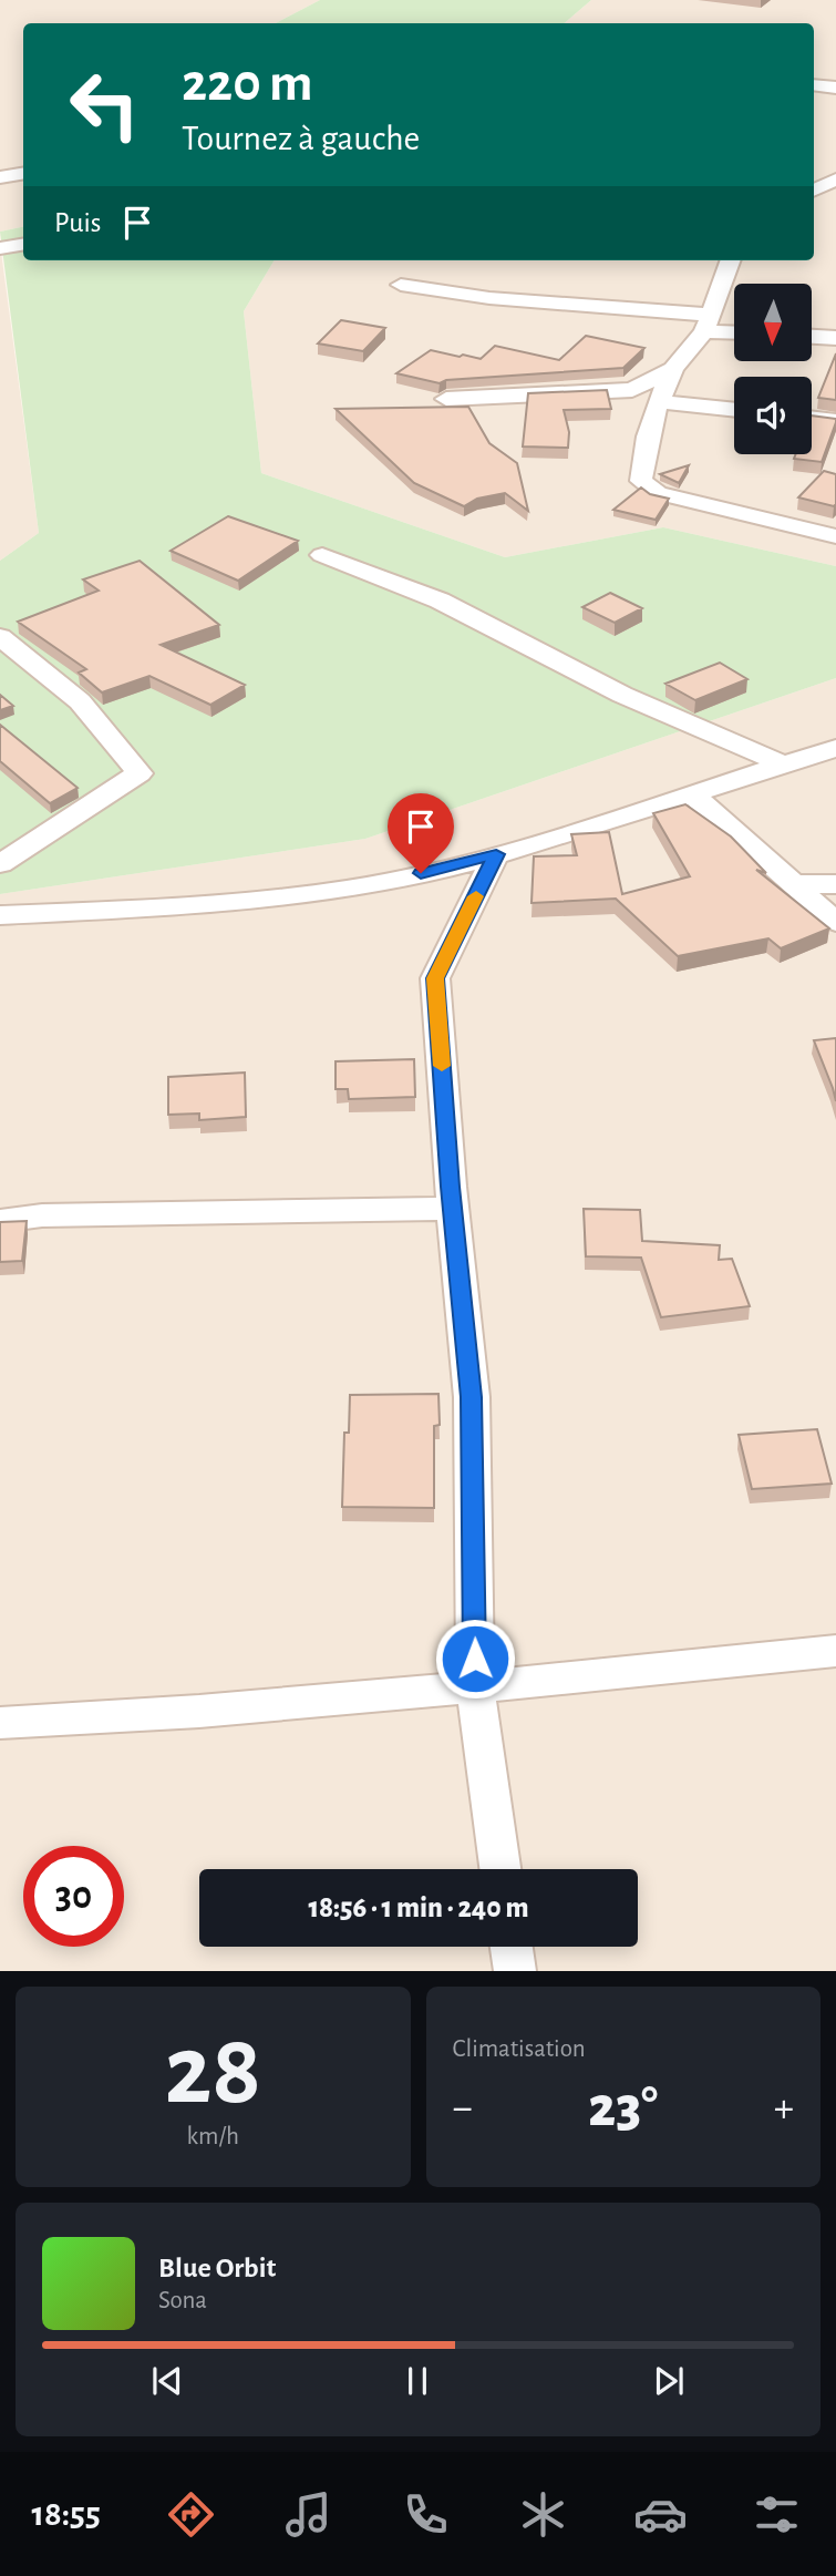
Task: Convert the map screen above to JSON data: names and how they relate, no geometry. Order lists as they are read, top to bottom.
{
  "north": "bottom",
  "page": {
    "turn": ["220 m", "Tournez à gauche"],
    "then": "Puis",
    "limit": "30",
    "trip": "18:56 · 1 min · 240 m",
    "tile": [
      ["28", "km/h"],
      "Climatisation"
    ],
    "heat": ["−", "23°", "+"],
    "song": ["Blue Orbit", "Sona"],
    "tabs": "18:55"
  }
}
